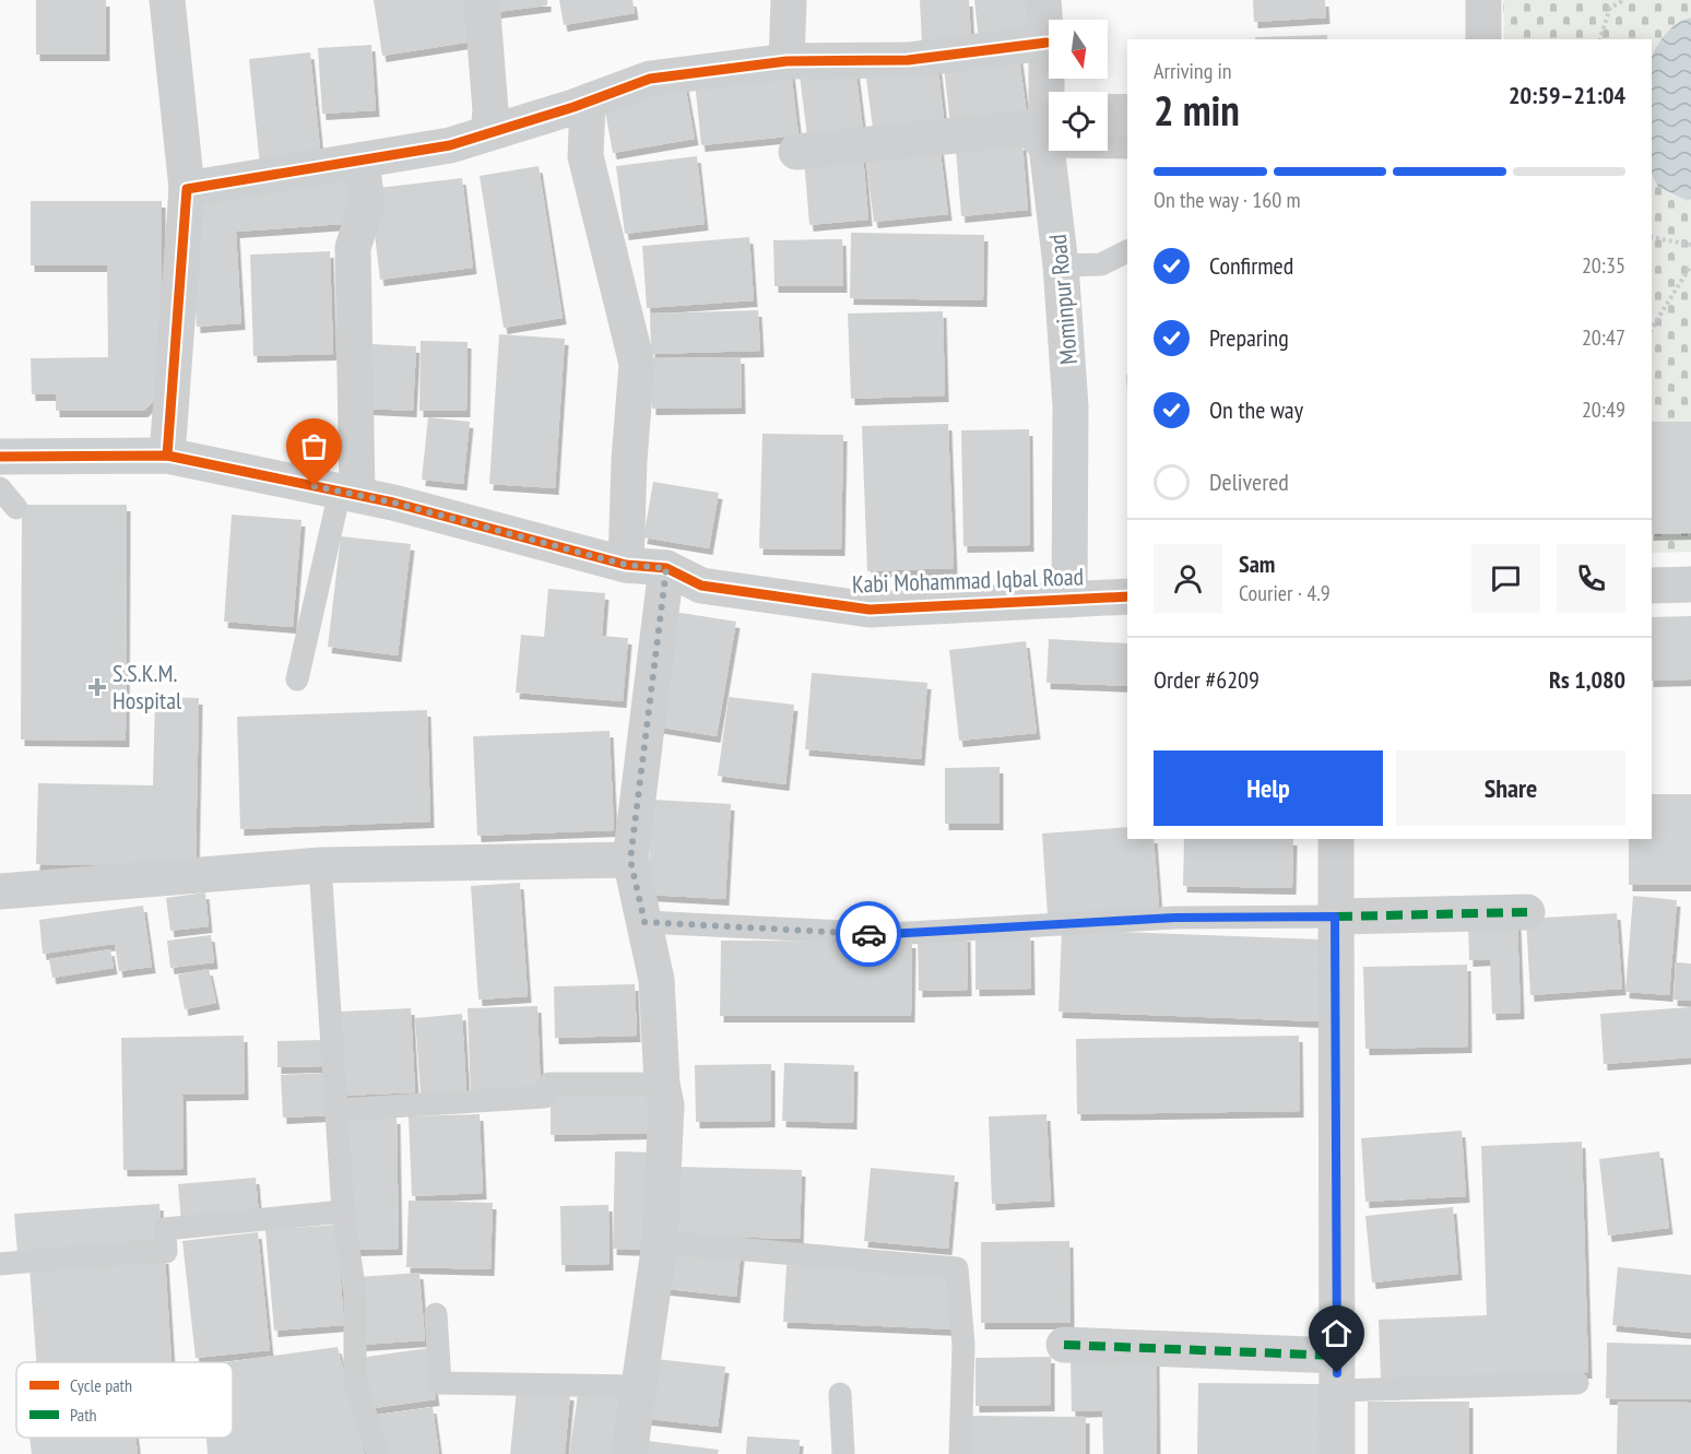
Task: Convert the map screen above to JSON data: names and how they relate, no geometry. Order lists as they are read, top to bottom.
{
  "streets": {
    "street": ["Mominpur Road", "Kabi Mohammad Iqbal Road"]
  },
  "crossings": [
    ["Mominpur Road", "Kabi Mohammad Iqbal Road"]
  ],
  "places": {
    "health": ["S.S.K.M. Hospital"]
  },
  "legend": ["Cycle path", "Path"],
  "north": "bottom",
  "page": {
    "heading": ["2 min", "Arriving in", "20:59–21:04"],
    "panel": [
      "Sam",
      "Courier · 4.9",
      "Order #6209",
      "Rs 1,080"
    ],
    "bar": "On the way · 160 m",
    "list": [
      ["Confirmed", "20:35"],
      ["Preparing", "20:47"],
      ["On the way", "20:49"],
      "Delivered"
    ],
    "buttons": ["Help", "Share"]
  }
}
